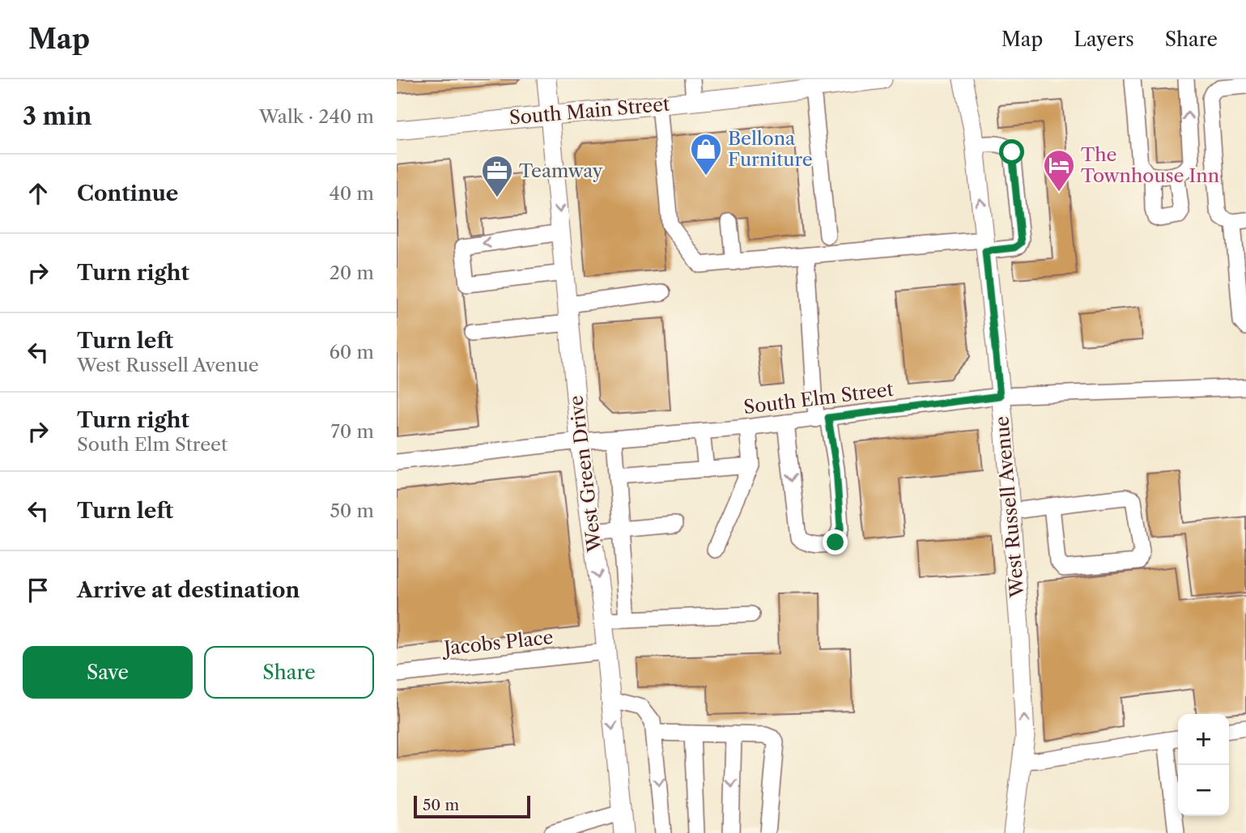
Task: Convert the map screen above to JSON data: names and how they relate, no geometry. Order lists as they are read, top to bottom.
{
  "streets": {
    "main road": ["South Main Street", "West Green Drive", "West Russell Avenue"],
    "street": ["South Elm Street", "Jacobs Place"]
  },
  "crossings": [
    ["South Main Street", "West Green Drive"],
    ["South Elm Street", "West Green Drive"],
    ["South Elm Street", "West Russell Avenue"],
    ["West Green Drive", "Jacobs Place"]
  ],
  "one_way": ["West Green Drive", "West Russell Avenue"],
  "places": {
    "shop": ["Bellona Furniture"],
    "hotel": ["The Townhouse Inn"],
    "office": ["Teamway"]
  },
  "scale_bar": "50 m",
  "page": {
    "header": "Map",
    "nav": ["Map", "Layers", "Share"],
    "heading": ["3 min", "Walk · 240 m"],
    "list": [
      ["Continue", "40 m"],
      ["Turn right", "20 m"],
      ["Turn left", "West Russell Avenue", "60 m"],
      ["Turn right", "South Elm Street", "70 m"],
      ["Turn left", "50 m"],
      "Arrive at destination"
    ],
    "buttons": ["Save", "Share"],
    "map_buttons": ["+", "−"],
    "scale": "50 m"
  }
}
